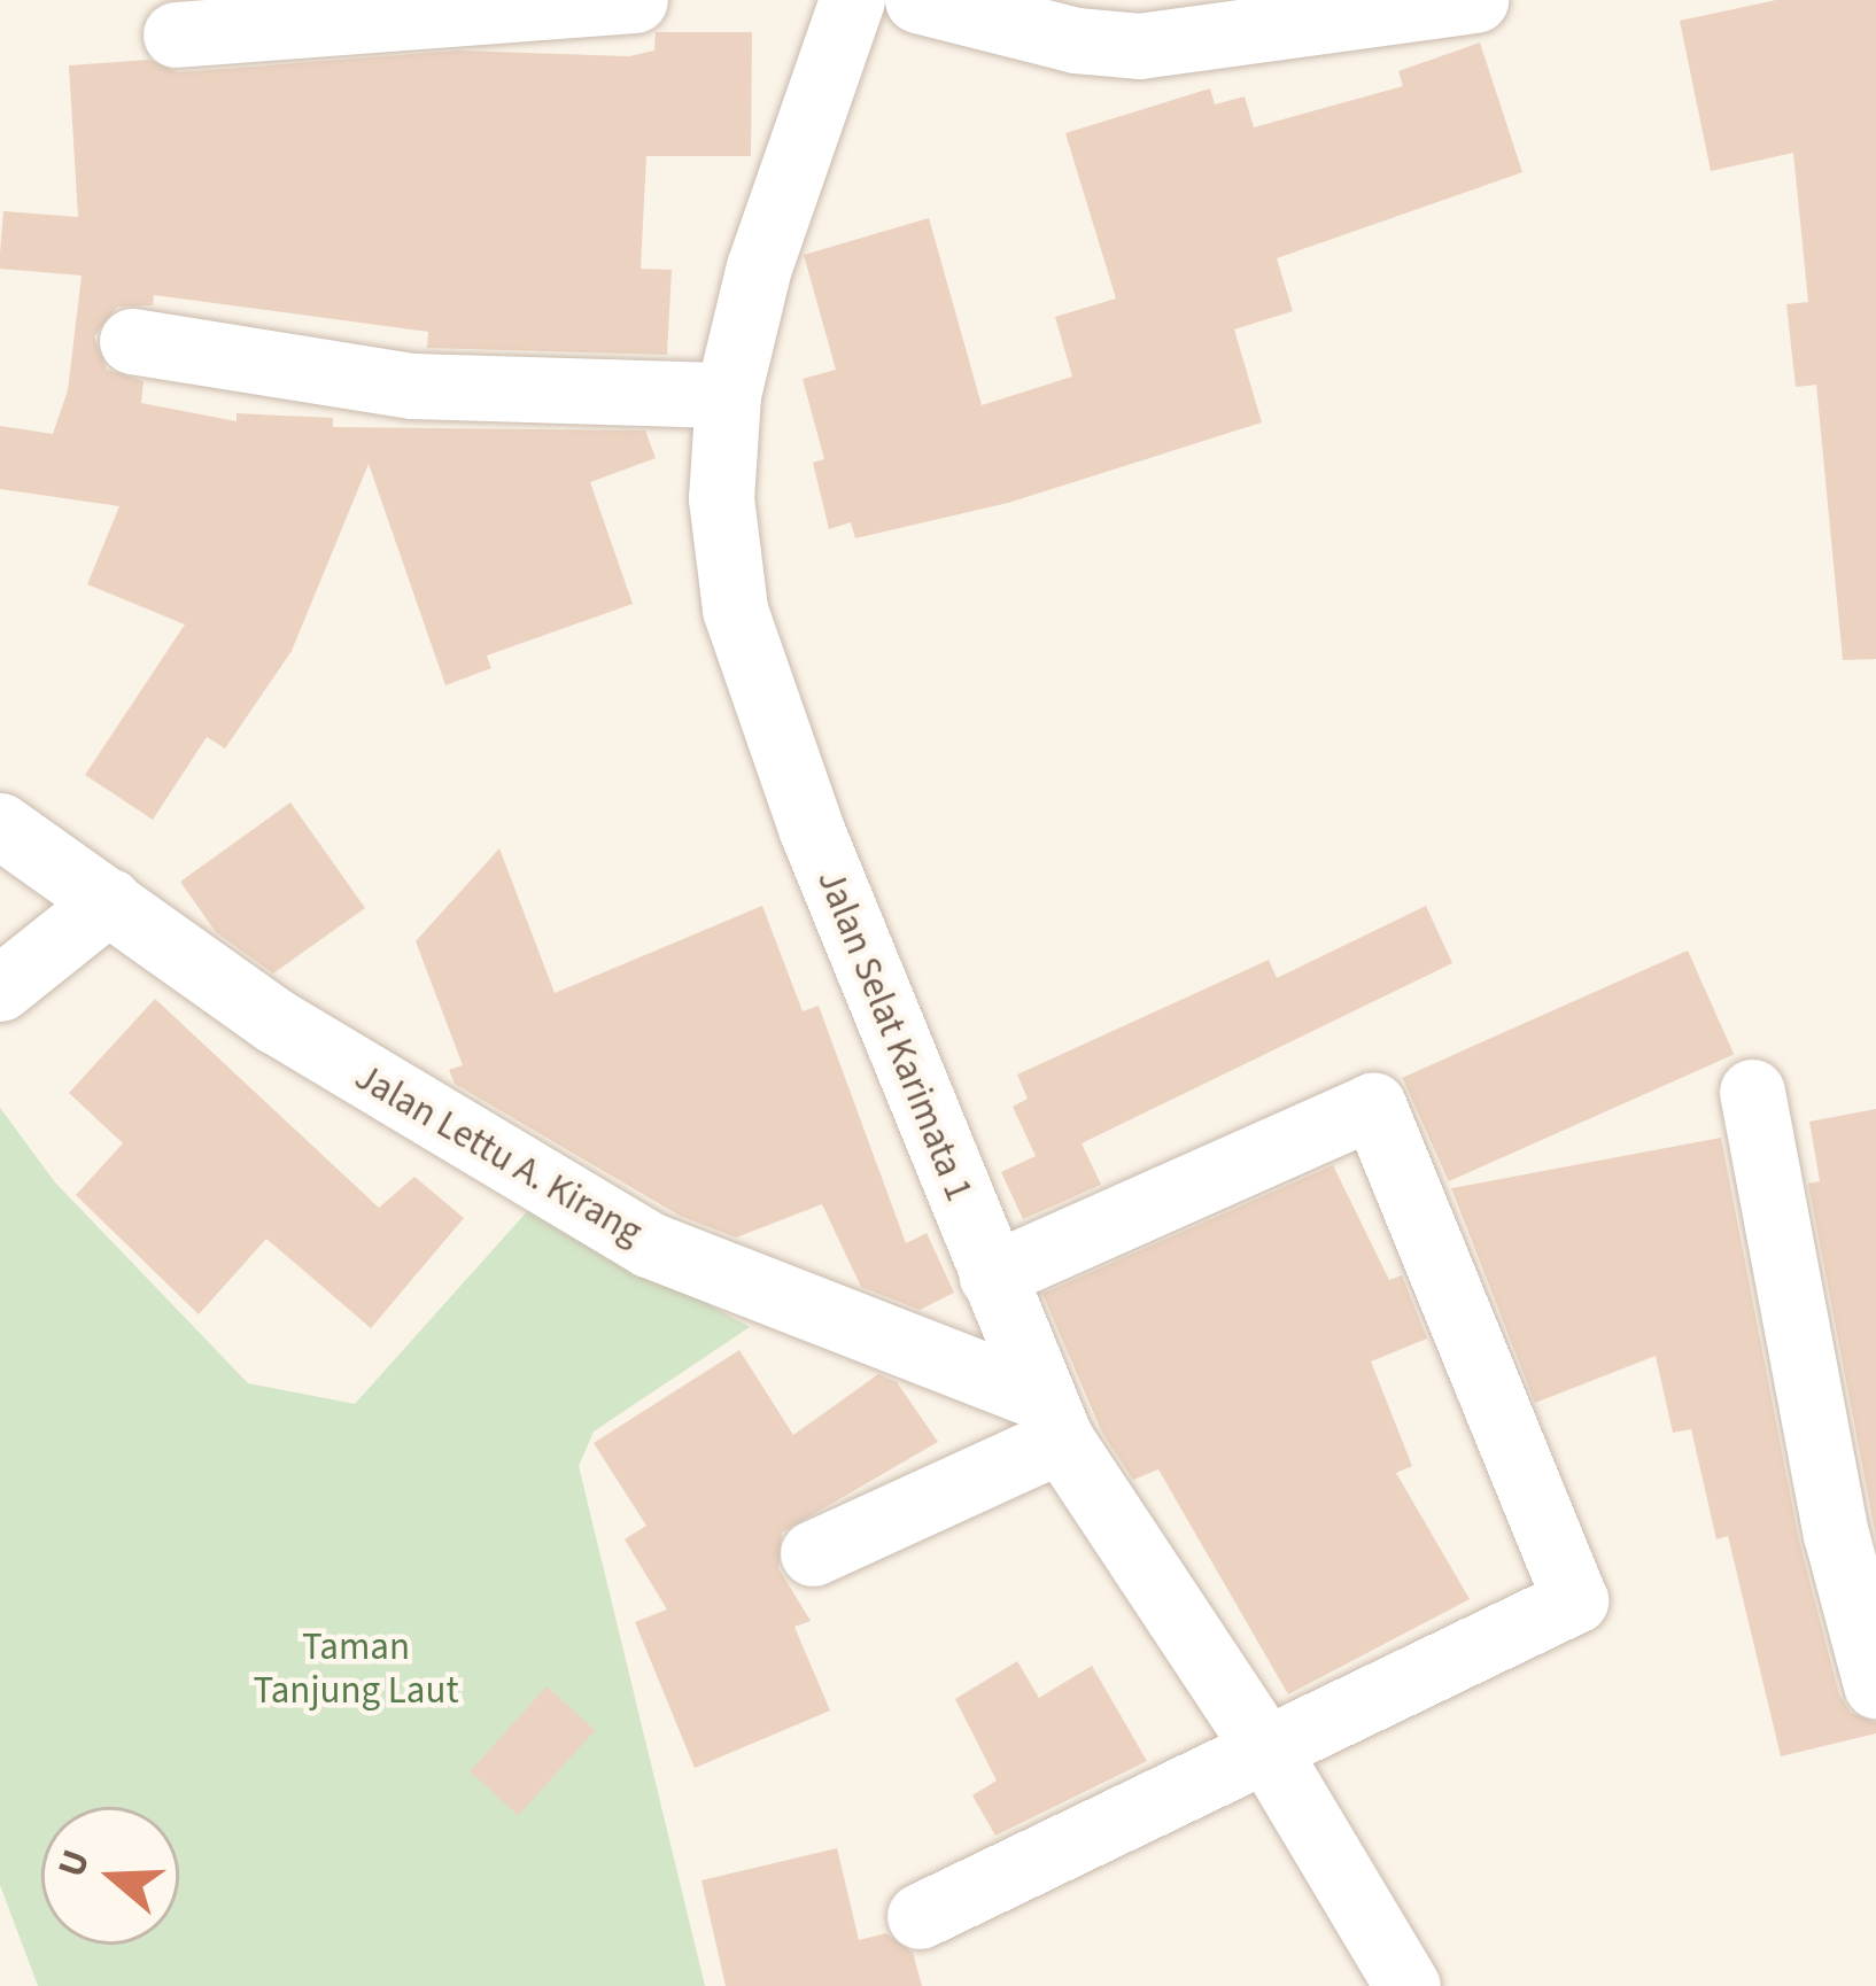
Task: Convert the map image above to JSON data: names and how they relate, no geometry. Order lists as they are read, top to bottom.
{
  "streets": {
    "street": ["Jalan Selat Karimata 1", "Jalan Lettu A. Kirang"]
  },
  "crossings": [
    ["Jalan Selat Karimata 1", "Jalan Lettu A. Kirang"]
  ],
  "parks": ["Taman Tanjung Laut"],
  "north": "left"
}
